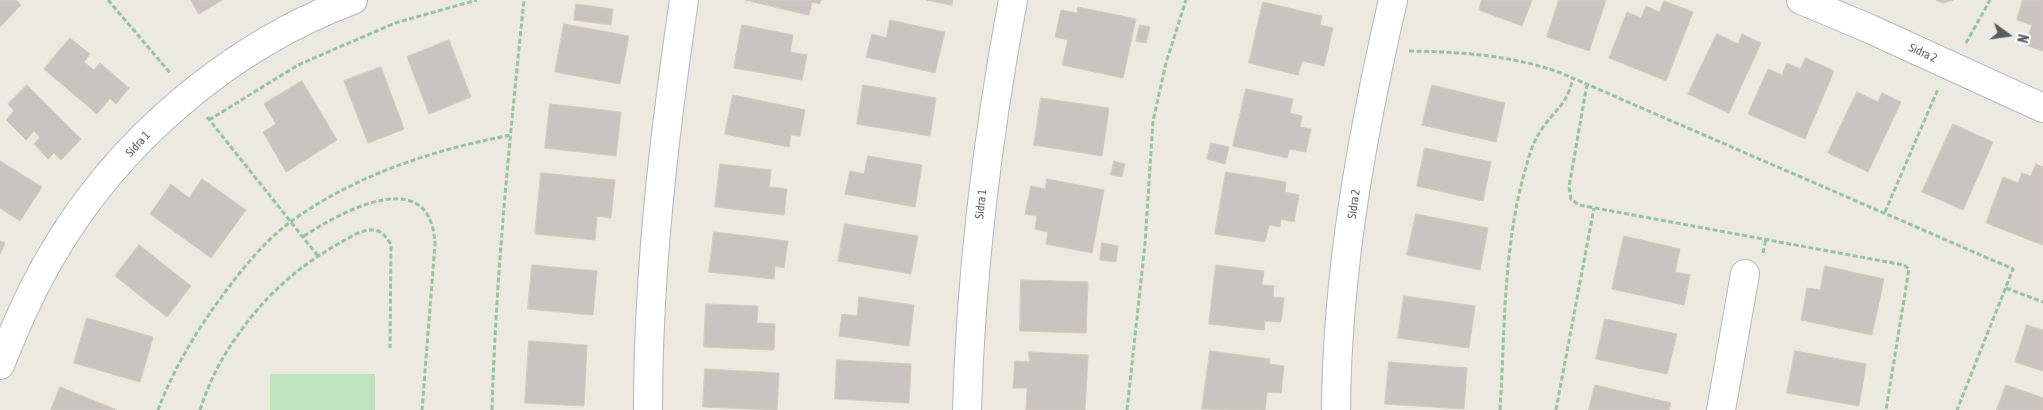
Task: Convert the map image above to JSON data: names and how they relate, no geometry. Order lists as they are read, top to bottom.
{
  "streets": {
    "street": ["Sidra 2", "Sidra 1"]
  },
  "north": "right"
}
